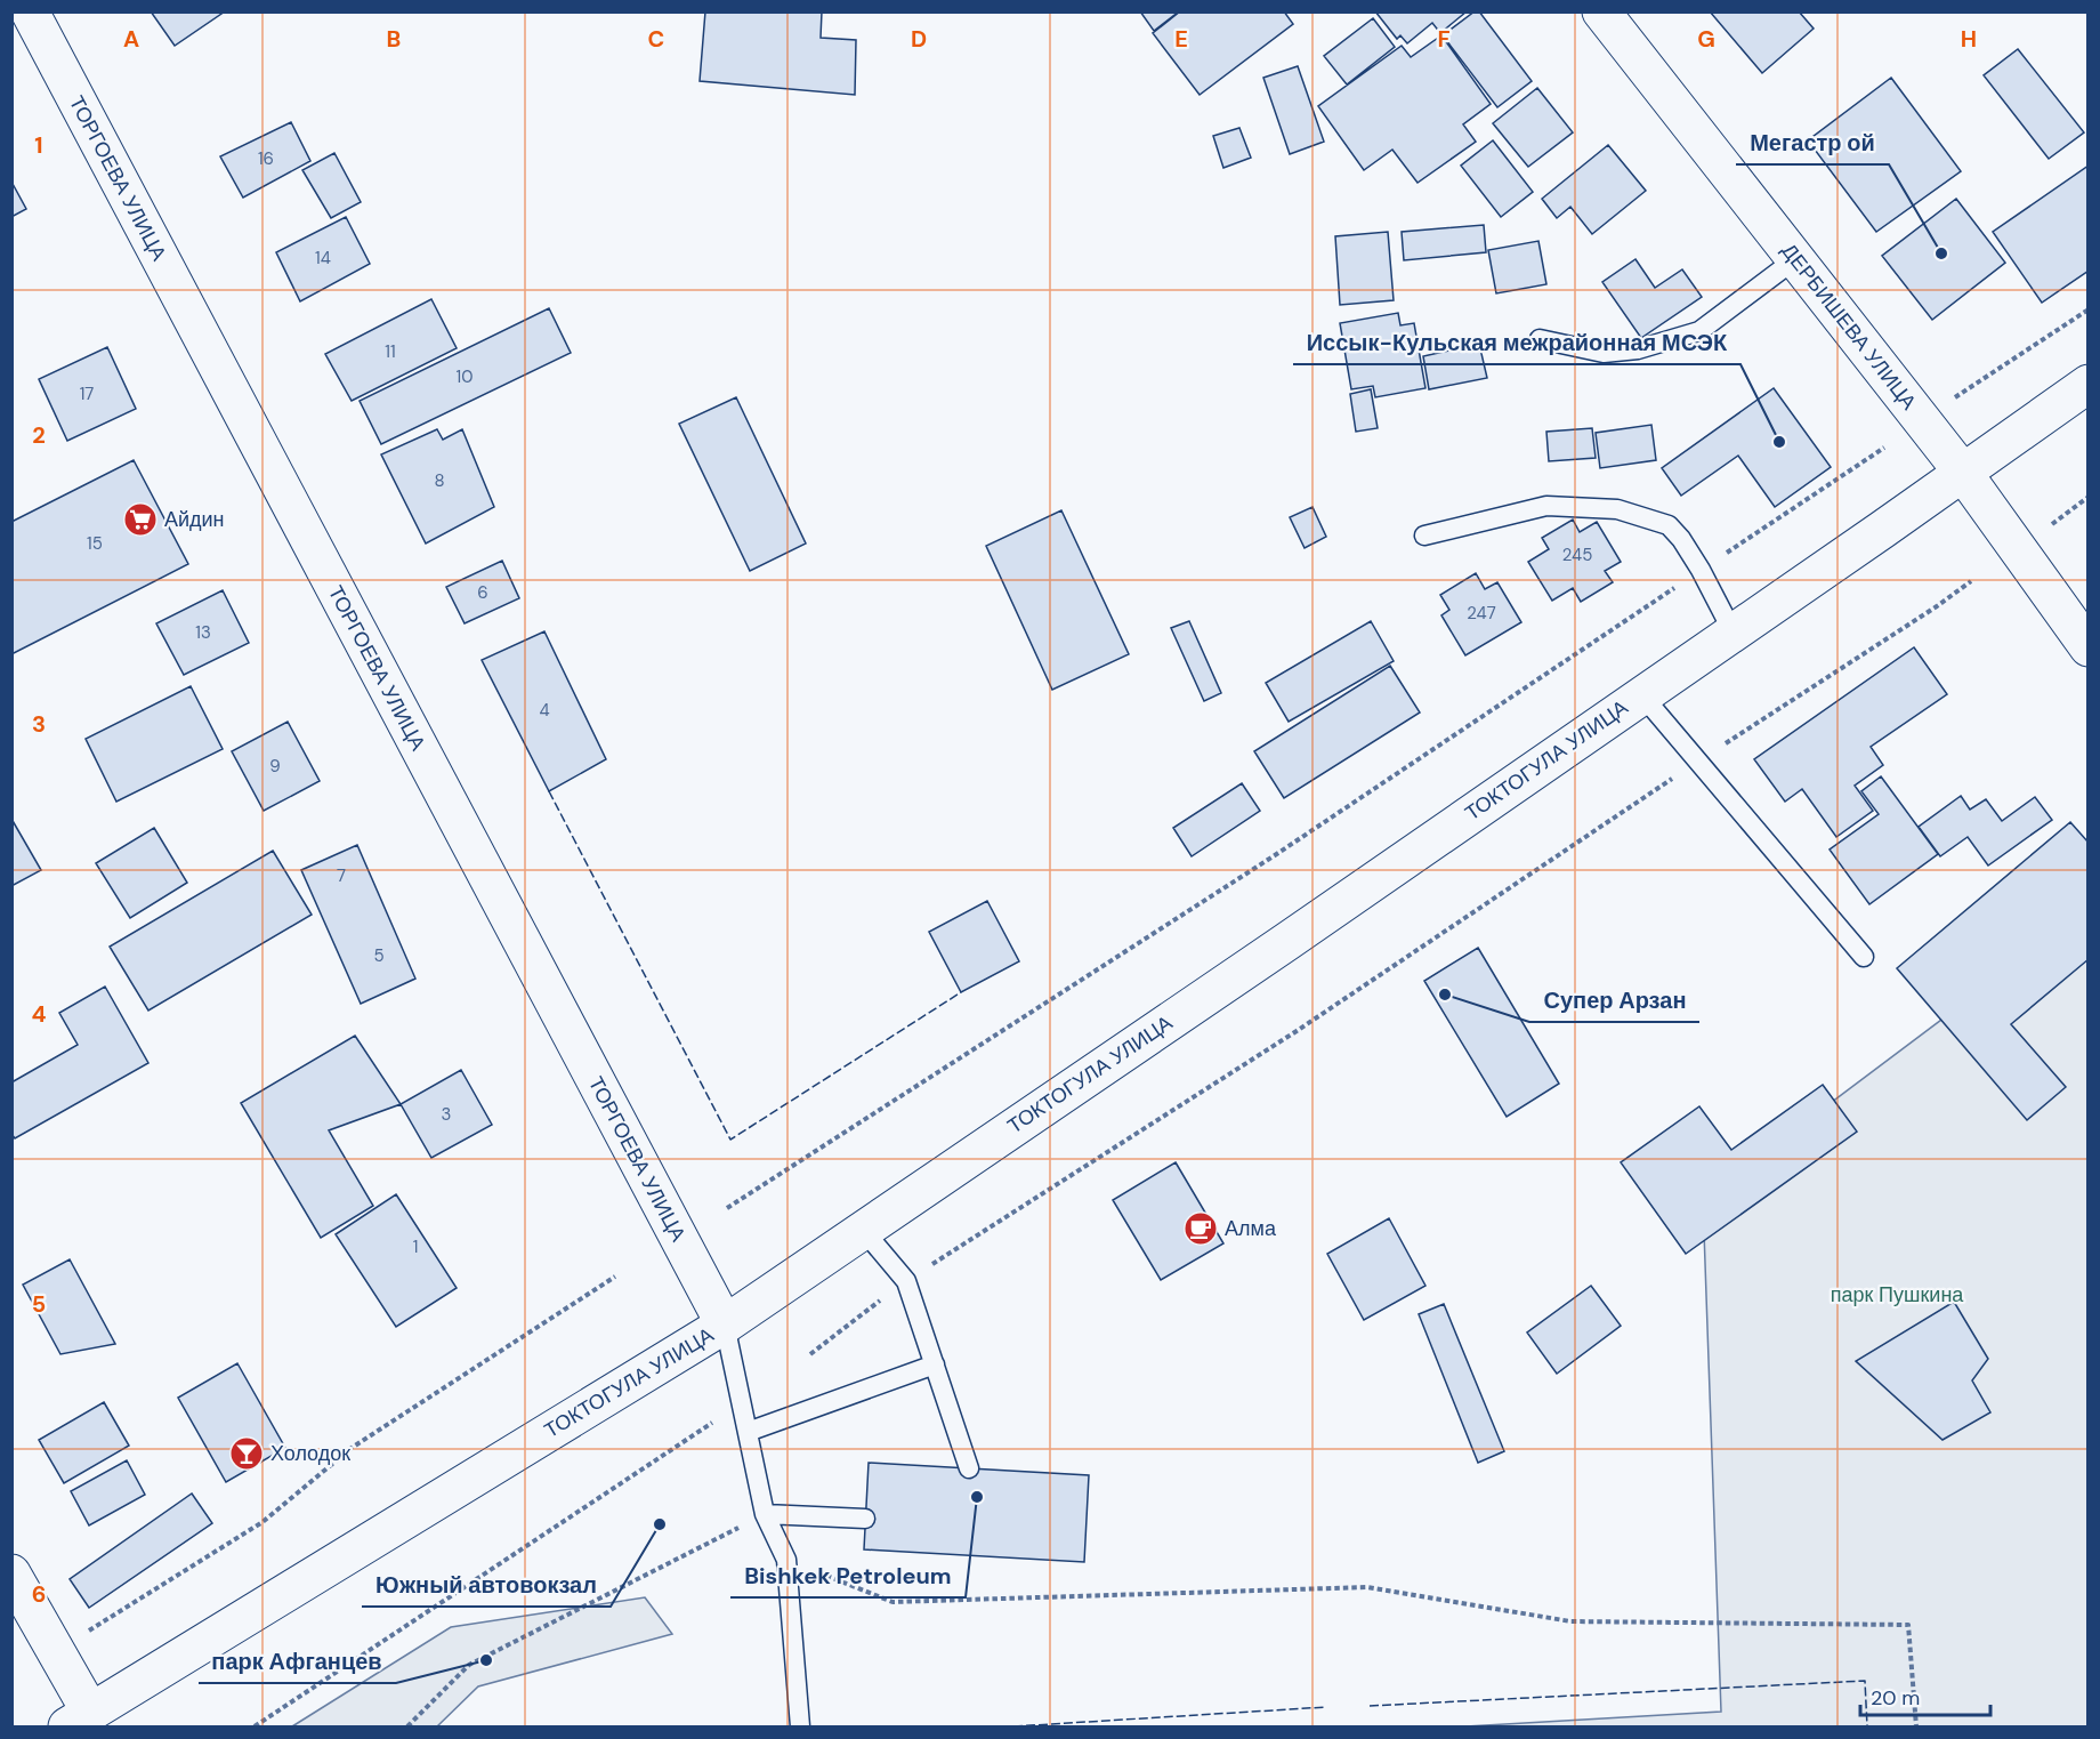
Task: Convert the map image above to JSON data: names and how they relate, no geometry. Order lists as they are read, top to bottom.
{
  "streets": {
    "main road": ["ТОРГОЕВА УЛИЦА", "ДЕРБИШЕВА УЛИЦА", "ТОКТОГУЛА УЛИЦА"]
  },
  "crossings": [
    ["ТОРГОЕВА УЛИЦА", "ТОКТОГУЛА УЛИЦА"],
    ["ДЕРБИШЕВА УЛИЦА", "ТОКТОГУЛА УЛИЦА"]
  ],
  "parks": ["парк Пушкина"],
  "places": {
    "other": [
      "Мегастр ой",
      "Иссык-Кульская межрайонная МСЭК",
      "Супер Арзан",
      "Bishkek Petroleum",
      "Южный автовокзал",
      "парк Афганцев"
    ],
    "supermarket": ["Айдин"],
    "cafe": ["Алма"],
    "bar": ["Холодок"]
  },
  "house_numbers": [
    "16",
    "14",
    "11",
    "10",
    "17",
    "8",
    "15",
    "245",
    "6",
    "247",
    "13",
    "4",
    "9",
    "7",
    "5",
    "3",
    "1"
  ],
  "scale_bar": "20 m",
  "grid": {
    "columns": [
      "A",
      "B",
      "C",
      "D",
      "E",
      "F",
      "G",
      "H"
    ],
    "rows": [
      "1",
      "2",
      "3",
      "4",
      "5",
      "6"
    ]
  }
}
